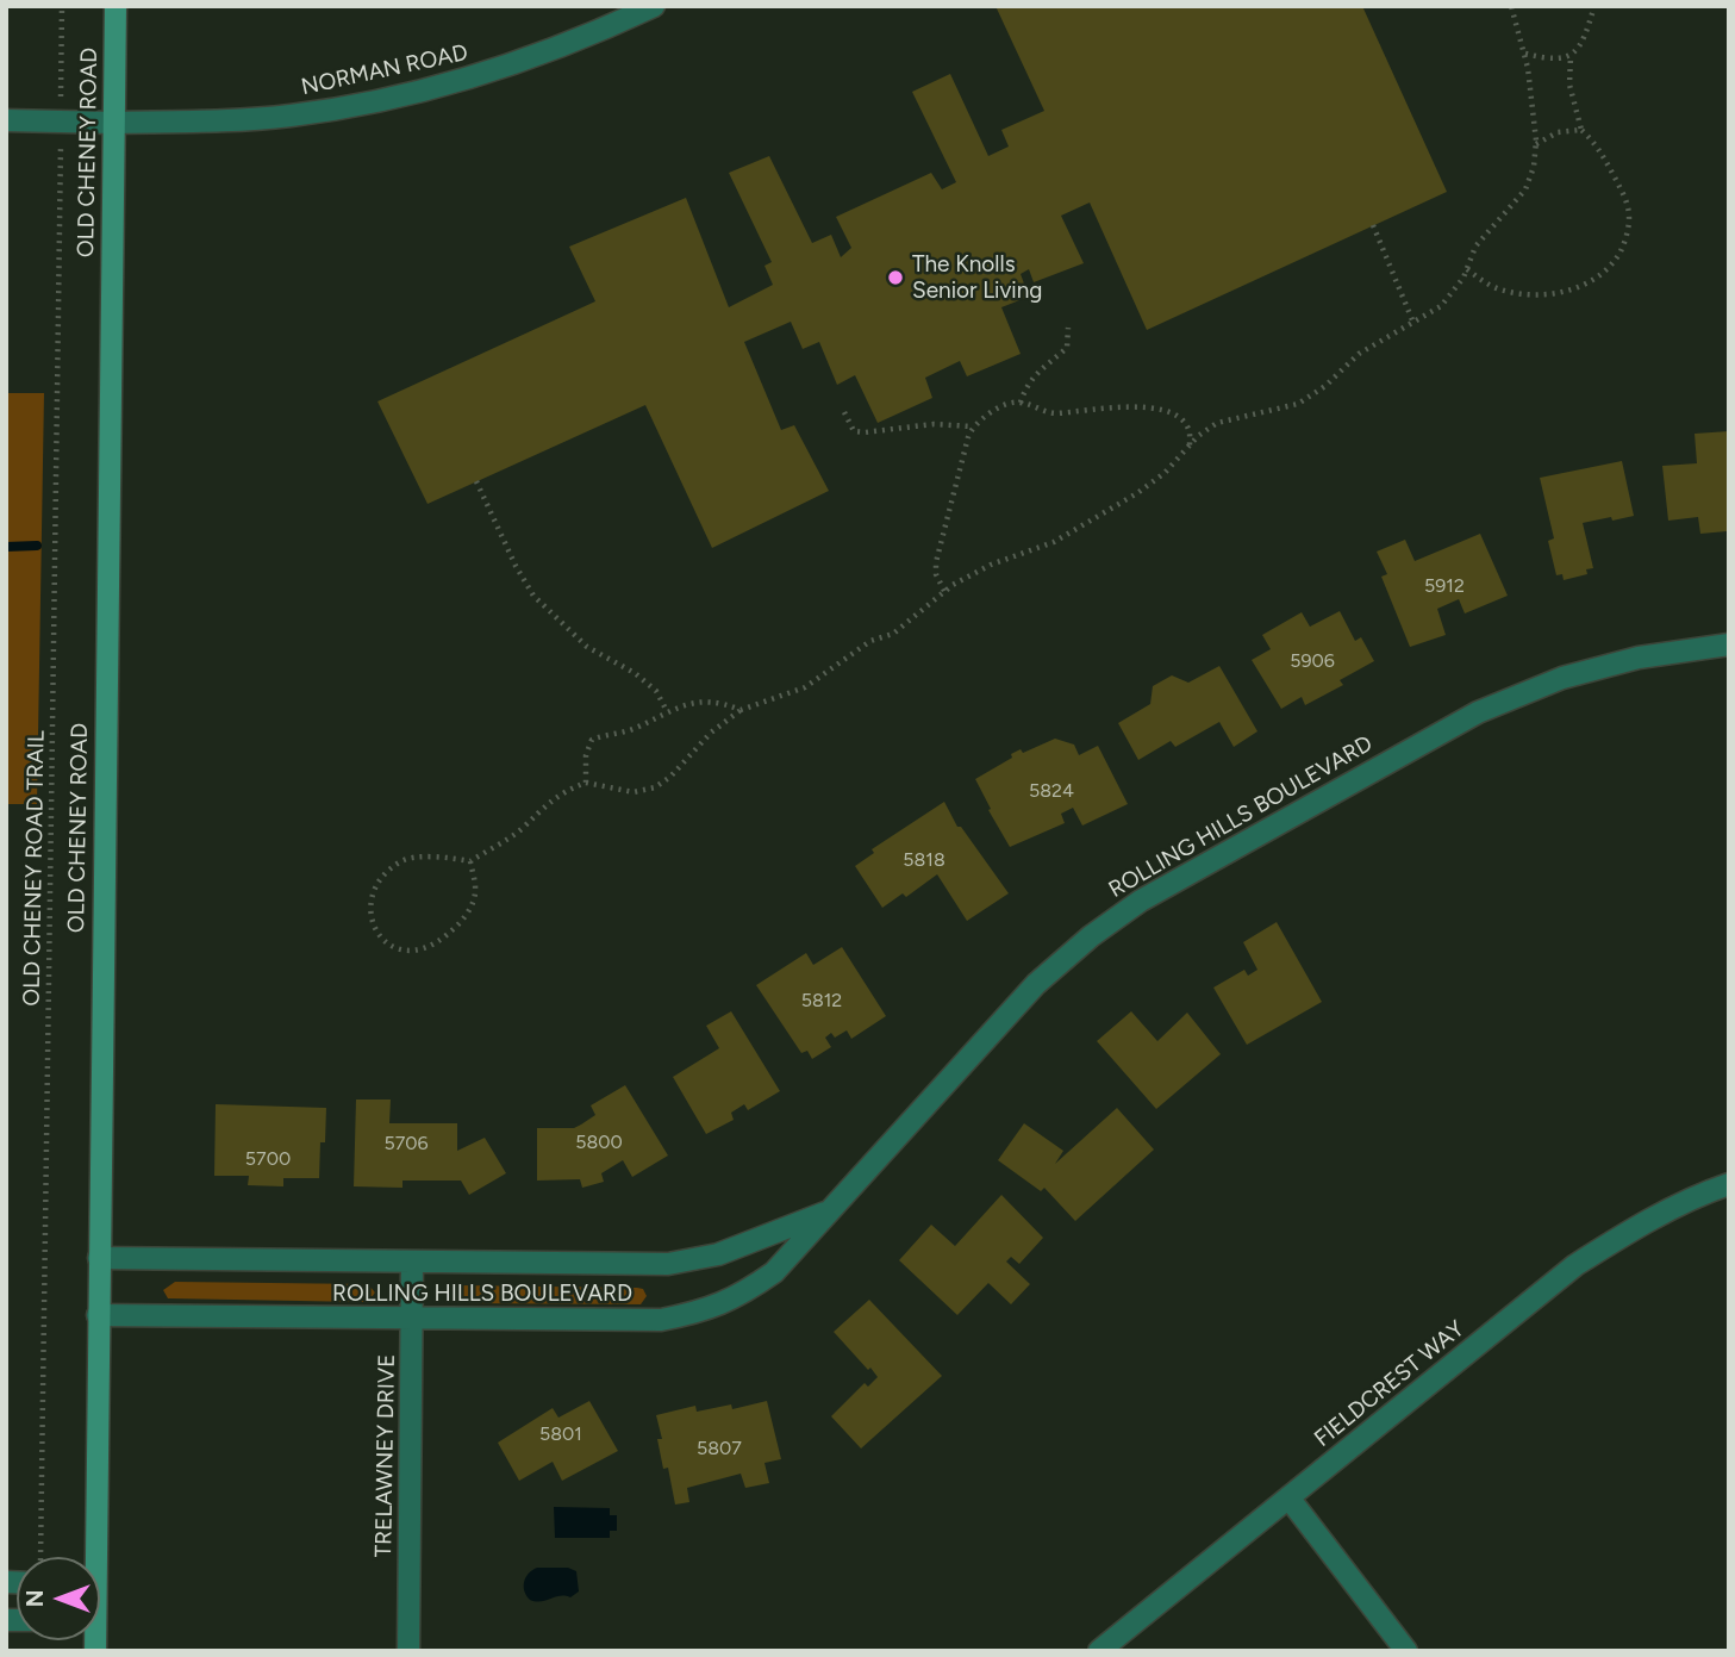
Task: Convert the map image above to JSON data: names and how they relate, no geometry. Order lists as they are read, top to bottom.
{
  "streets": {
    "main road": ["OLD CHENEY ROAD"],
    "street": [
      "NORMAN ROAD",
      "ROLLING HILLS BOULEVARD",
      "FIELDCREST WAY",
      "TRELAWNEY DRIVE"
    ],
    "path": ["OLD CHENEY ROAD TRAIL"]
  },
  "crossings": [
    ["NORMAN ROAD", "OLD CHENEY ROAD"],
    ["OLD CHENEY ROAD", "ROLLING HILLS BOULEVARD"],
    ["ROLLING HILLS BOULEVARD", "TRELAWNEY DRIVE"]
  ],
  "places": ["The Knolls Senior Living"],
  "house_numbers": [
    "5912",
    "5906",
    "5824",
    "5818",
    "5812",
    "5800",
    "5706",
    "5700",
    "5801",
    "5807"
  ],
  "north": "left"
}
